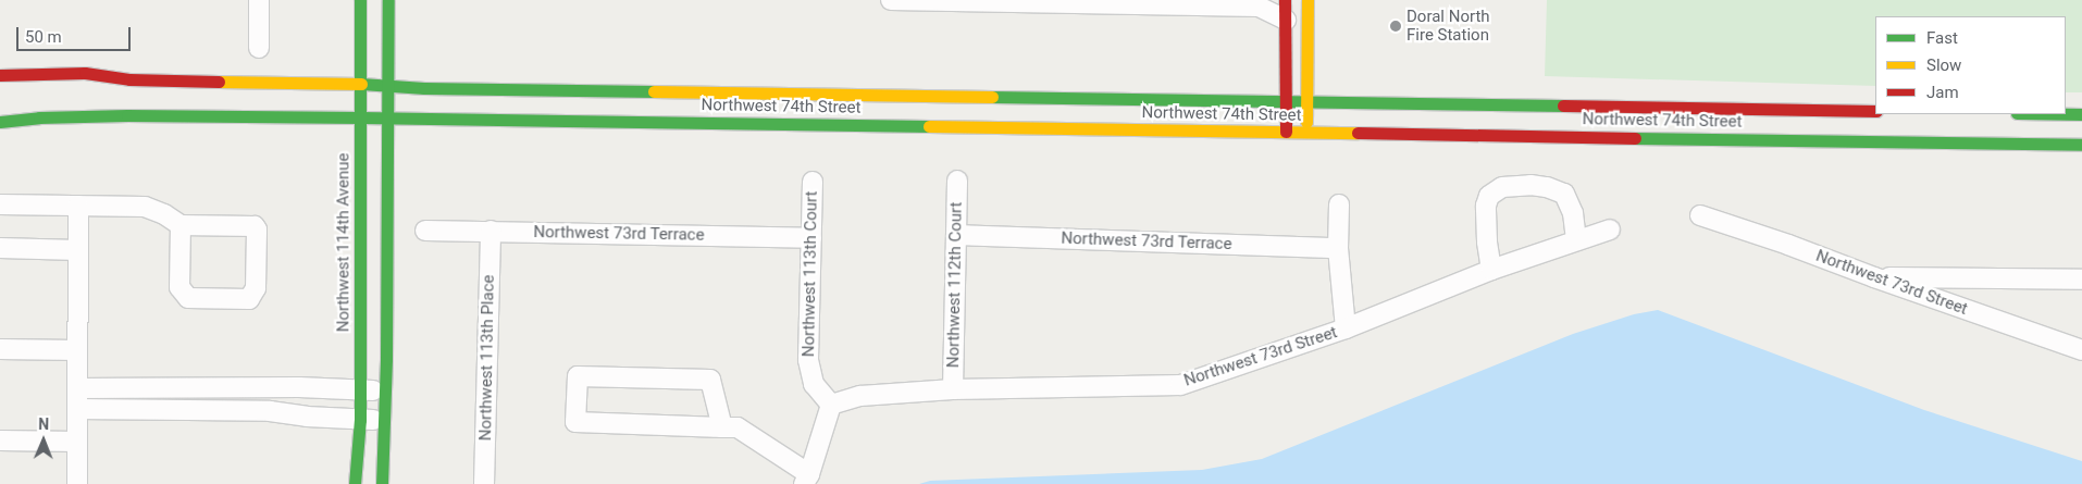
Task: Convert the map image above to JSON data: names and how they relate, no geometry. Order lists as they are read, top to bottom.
{
  "streets": {
    "main road": ["Northwest 74th Street", "Northwest 114th Avenue"],
    "street": [
      "Northwest 73rd Terrace",
      "Northwest 113th Court",
      "Northwest 73rd Street",
      "Northwest 112th Court",
      "Northwest 113th Place"
    ]
  },
  "crossings": [
    ["Northwest 74th Street", "Northwest 114th Avenue"],
    ["Northwest 73rd Terrace", "Northwest 113th Court"],
    ["Northwest 73rd Terrace", "Northwest 112th Court"],
    ["Northwest 73rd Terrace", "Northwest 113th Place"],
    ["Northwest 113th Court", "Northwest 73rd Street"],
    ["Northwest 73rd Street", "Northwest 112th Court"]
  ],
  "places": ["Doral North Fire Station"],
  "legend": ["Fast", "Slow", "Jam"],
  "scale_bar": "50 m",
  "north": "top"
}
